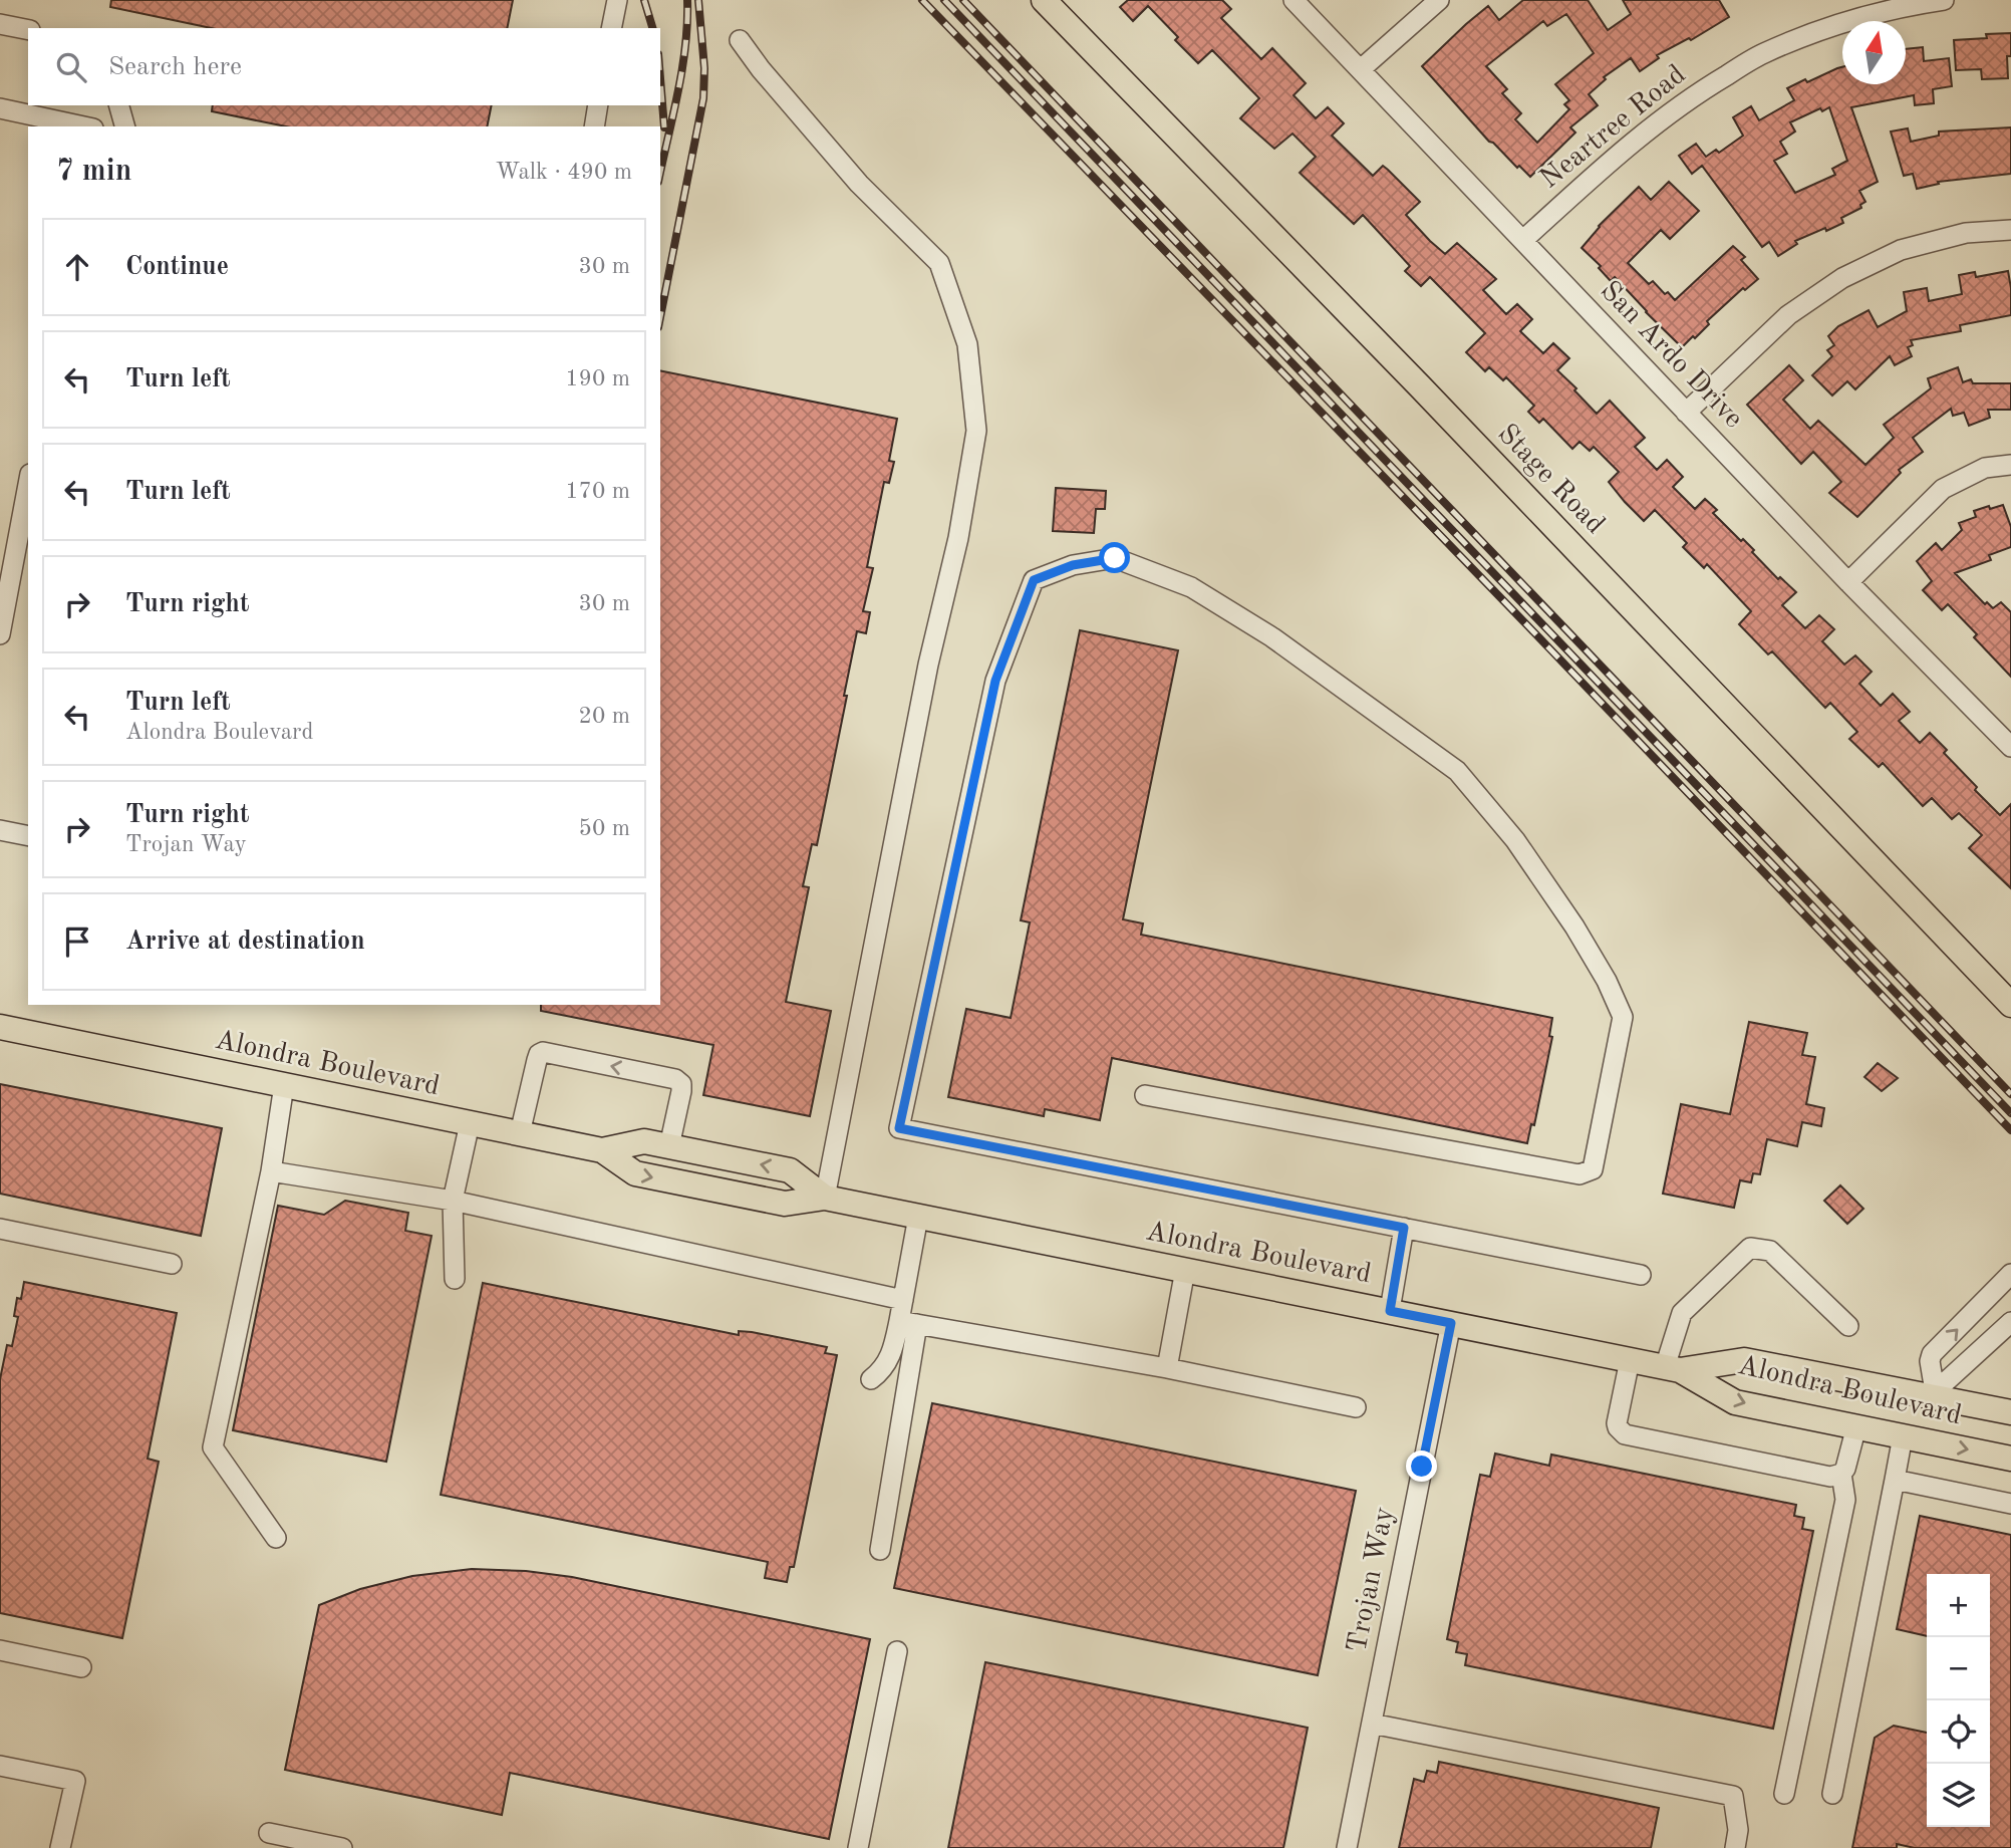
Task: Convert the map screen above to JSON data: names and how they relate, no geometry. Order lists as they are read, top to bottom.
{
  "streets": {
    "main road": ["Stage Road", "Alondra Boulevard"],
    "street": ["Neartree Road", "San Ardo Drive", "Trojan Way"]
  },
  "crossings": [
    ["Neartree Road", "San Ardo Drive"],
    ["Alondra Boulevard", "Trojan Way"]
  ],
  "north": "top",
  "page": {
    "search": "Search here",
    "heading": ["7 min", "Walk · 490 m"],
    "list": [
      ["Continue", "30 m"],
      ["Turn left", "190 m"],
      ["Turn left", "170 m"],
      ["Turn right", "30 m"],
      ["Turn left", "Alondra Boulevard", "20 m"],
      ["Turn right", "Trojan Way", "50 m"],
      "Arrive at destination"
    ],
    "map_buttons": ["+", "−"]
  }
}
